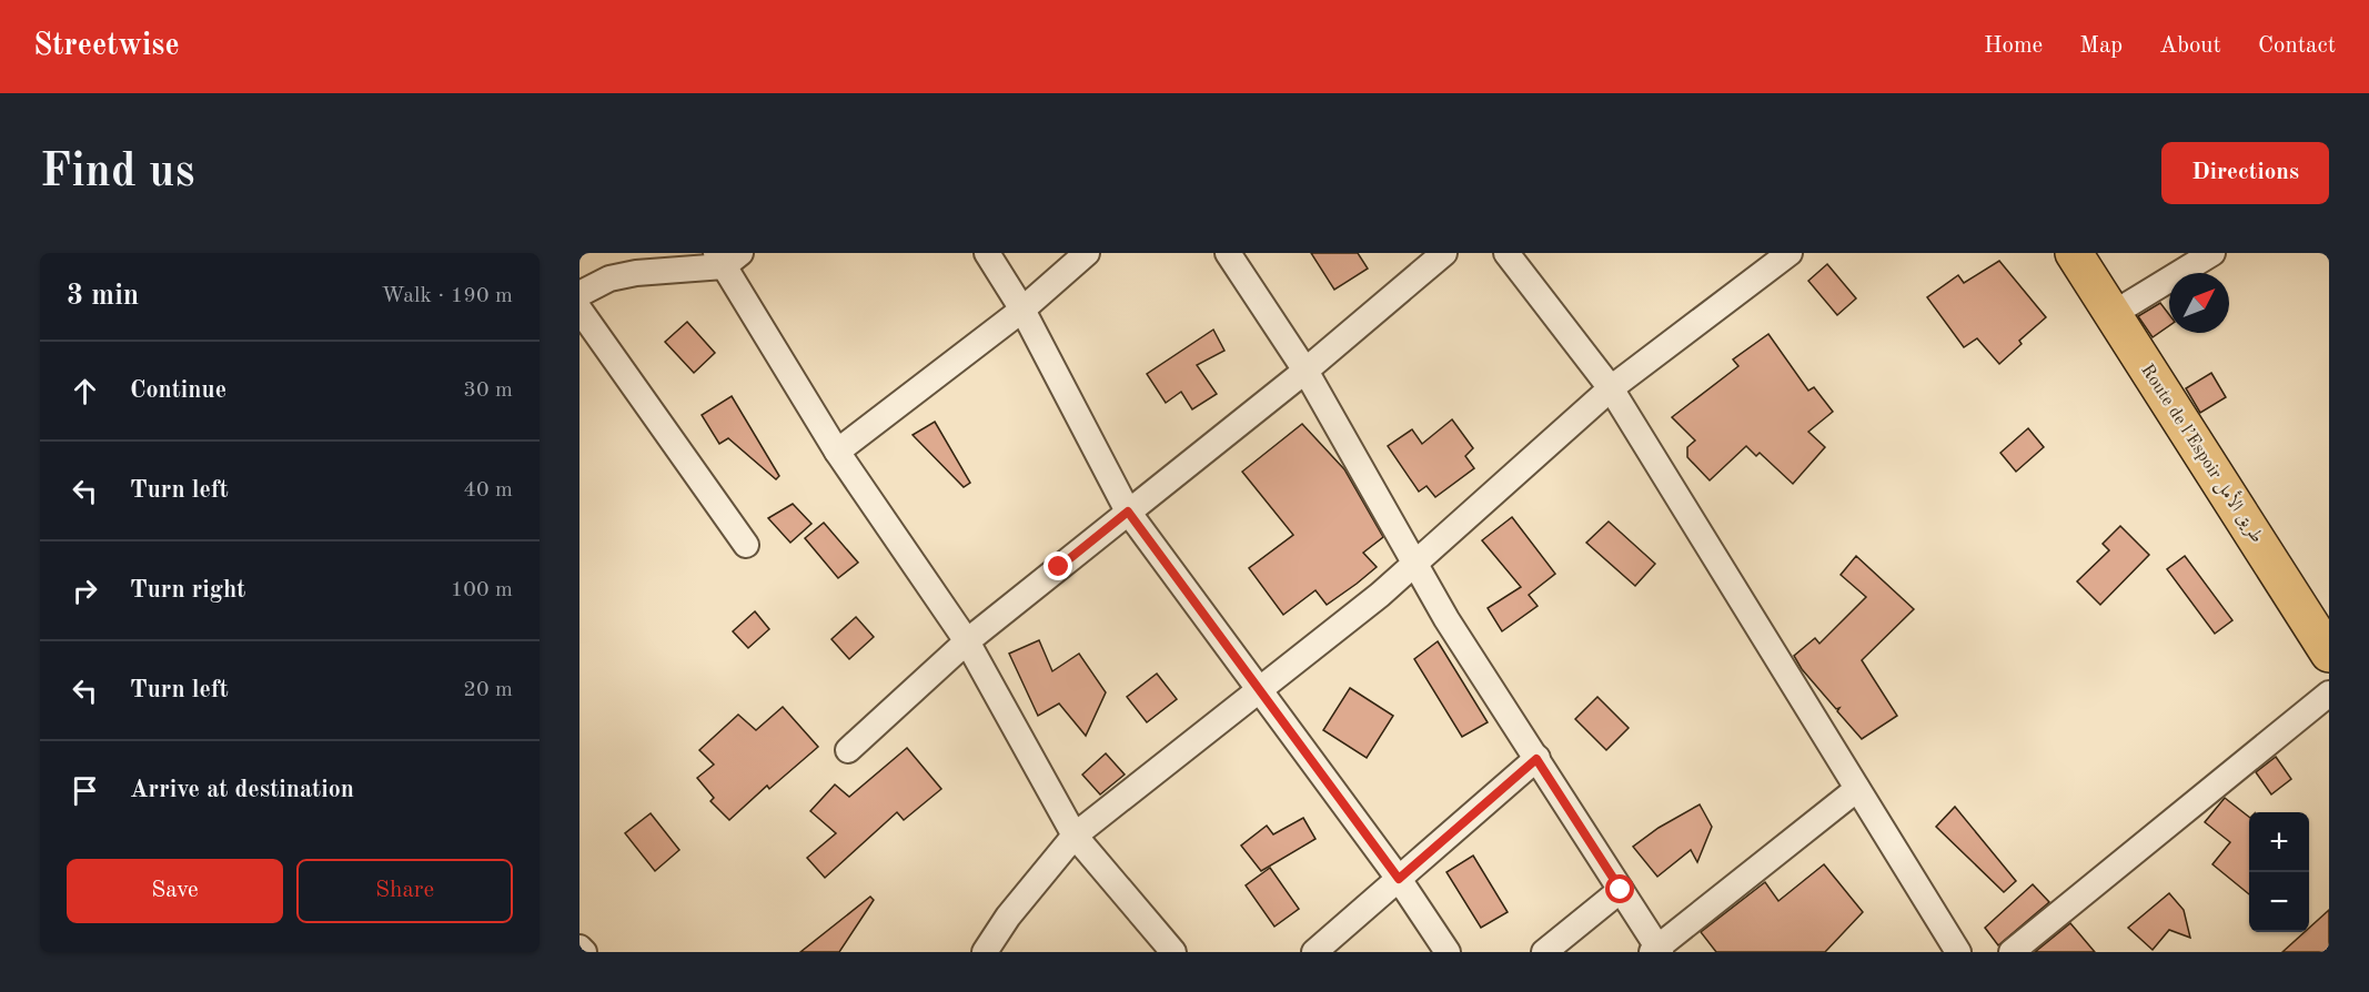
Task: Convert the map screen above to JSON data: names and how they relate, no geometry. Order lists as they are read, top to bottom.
{
  "streets": {
    "highway": ["Route de l’Espoir طريق الأمل"]
  },
  "north": "top right",
  "page": {
    "header": "Streetwise",
    "nav": [
      "Home",
      "Map",
      "About",
      "Contact"
    ],
    "buttons": [
      "Directions",
      ["Save", "Share"]
    ],
    "title": "Find us",
    "heading": ["3 min", "Walk · 190 m"],
    "list": [
      ["Continue", "30 m"],
      ["Turn left", "40 m"],
      ["Turn right", "100 m"],
      ["Turn left", "20 m"],
      "Arrive at destination"
    ],
    "map_buttons": ["+", "−"]
  }
}
